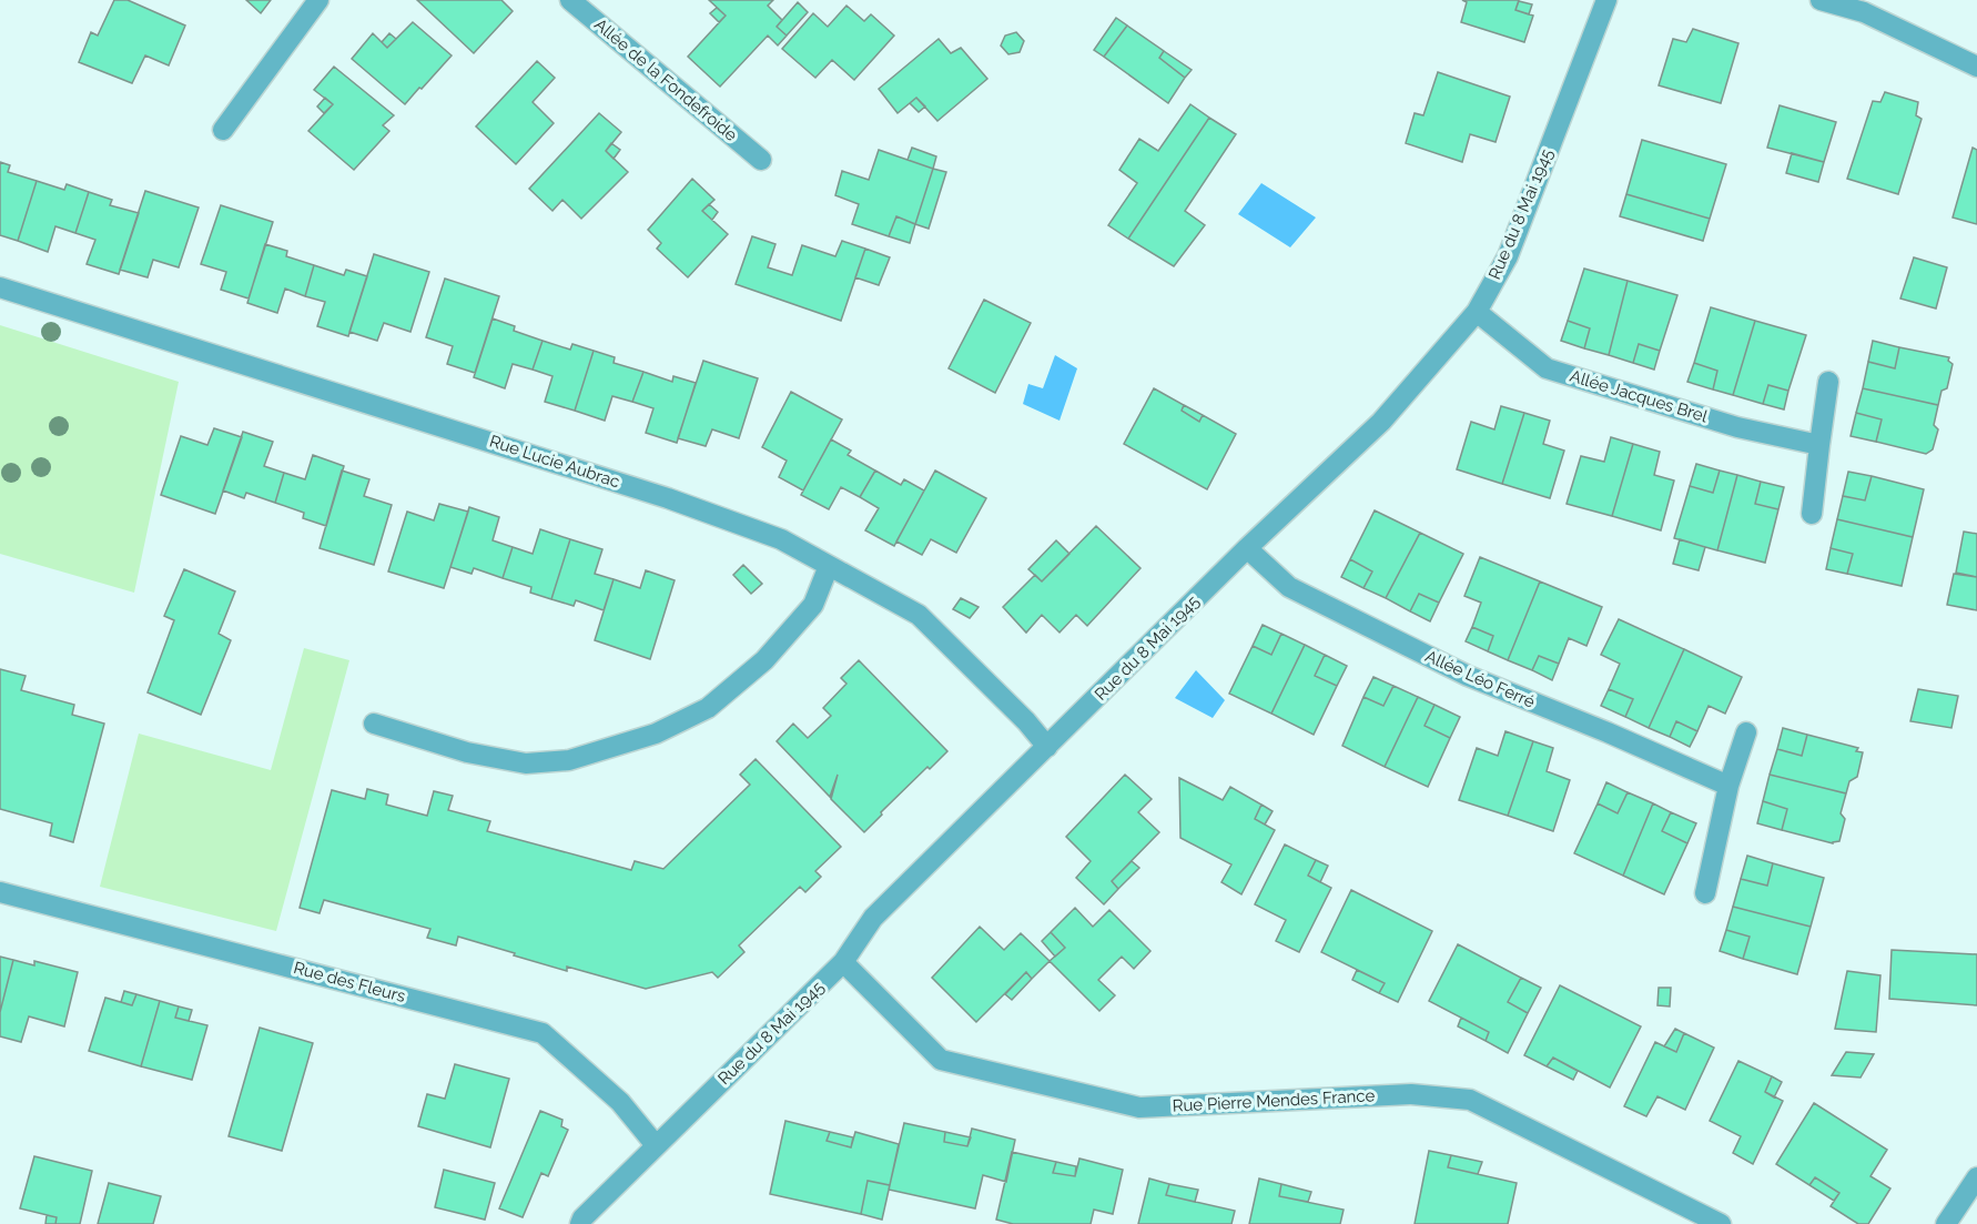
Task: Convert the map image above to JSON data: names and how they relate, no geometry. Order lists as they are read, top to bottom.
{
  "streets": {
    "street": [
      "Allée de la Fondefroide",
      "Rue du 8 Mai 1945",
      "Allée Jacques Brel",
      "Rue Lucie Aubrac",
      "Allée Léo Ferré",
      "Rue des Fleurs",
      "Rue Pierre Mendes France"
    ]
  },
  "crossings": [
    ["Rue du 8 Mai 1945", "Allée Jacques Brel"],
    ["Rue du 8 Mai 1945", "Rue Lucie Aubrac"],
    ["Rue du 8 Mai 1945", "Allée Léo Ferré"],
    ["Rue du 8 Mai 1945", "Rue des Fleurs"],
    ["Rue du 8 Mai 1945", "Rue Pierre Mendes France"]
  ]
}
